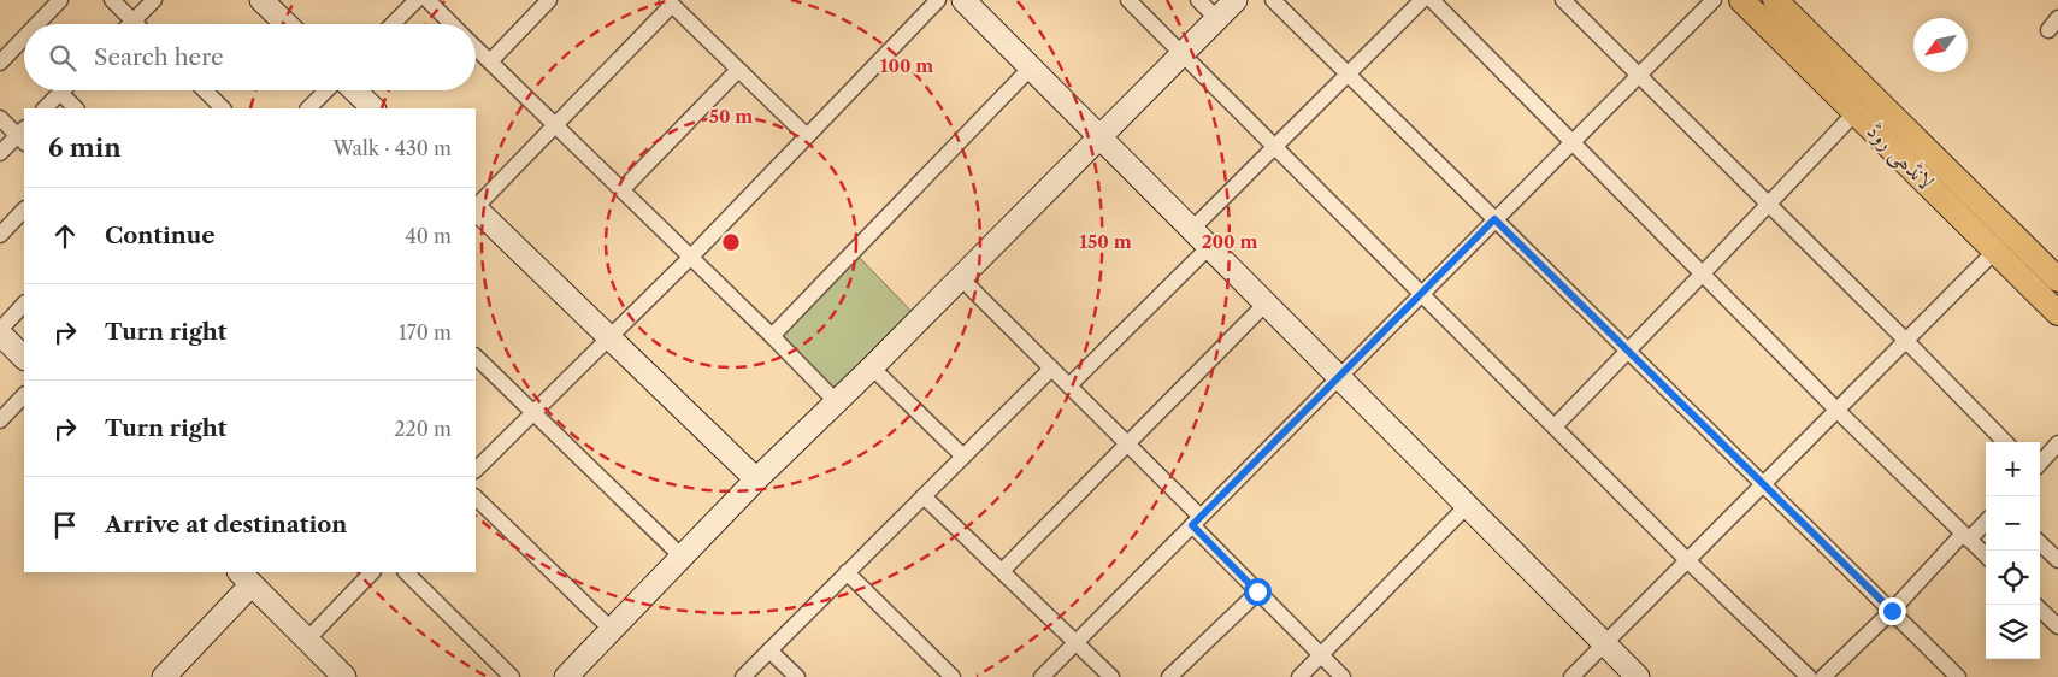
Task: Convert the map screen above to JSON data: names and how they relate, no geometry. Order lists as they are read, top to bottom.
{
  "streets": {
    "main road": ["لانڈھی روڈ"]
  },
  "north": "bottom left",
  "page": {
    "search": "Search here",
    "heading": ["6 min", "Walk · 430 m"],
    "list": [
      ["Continue", "40 m"],
      ["Turn right", "170 m"],
      ["Turn right", "220 m"],
      "Arrive at destination"
    ],
    "map_buttons": ["+", "−"]
  },
  "rings": [
    "100 m",
    "50 m",
    "150 m",
    "200 m"
  ]
}
